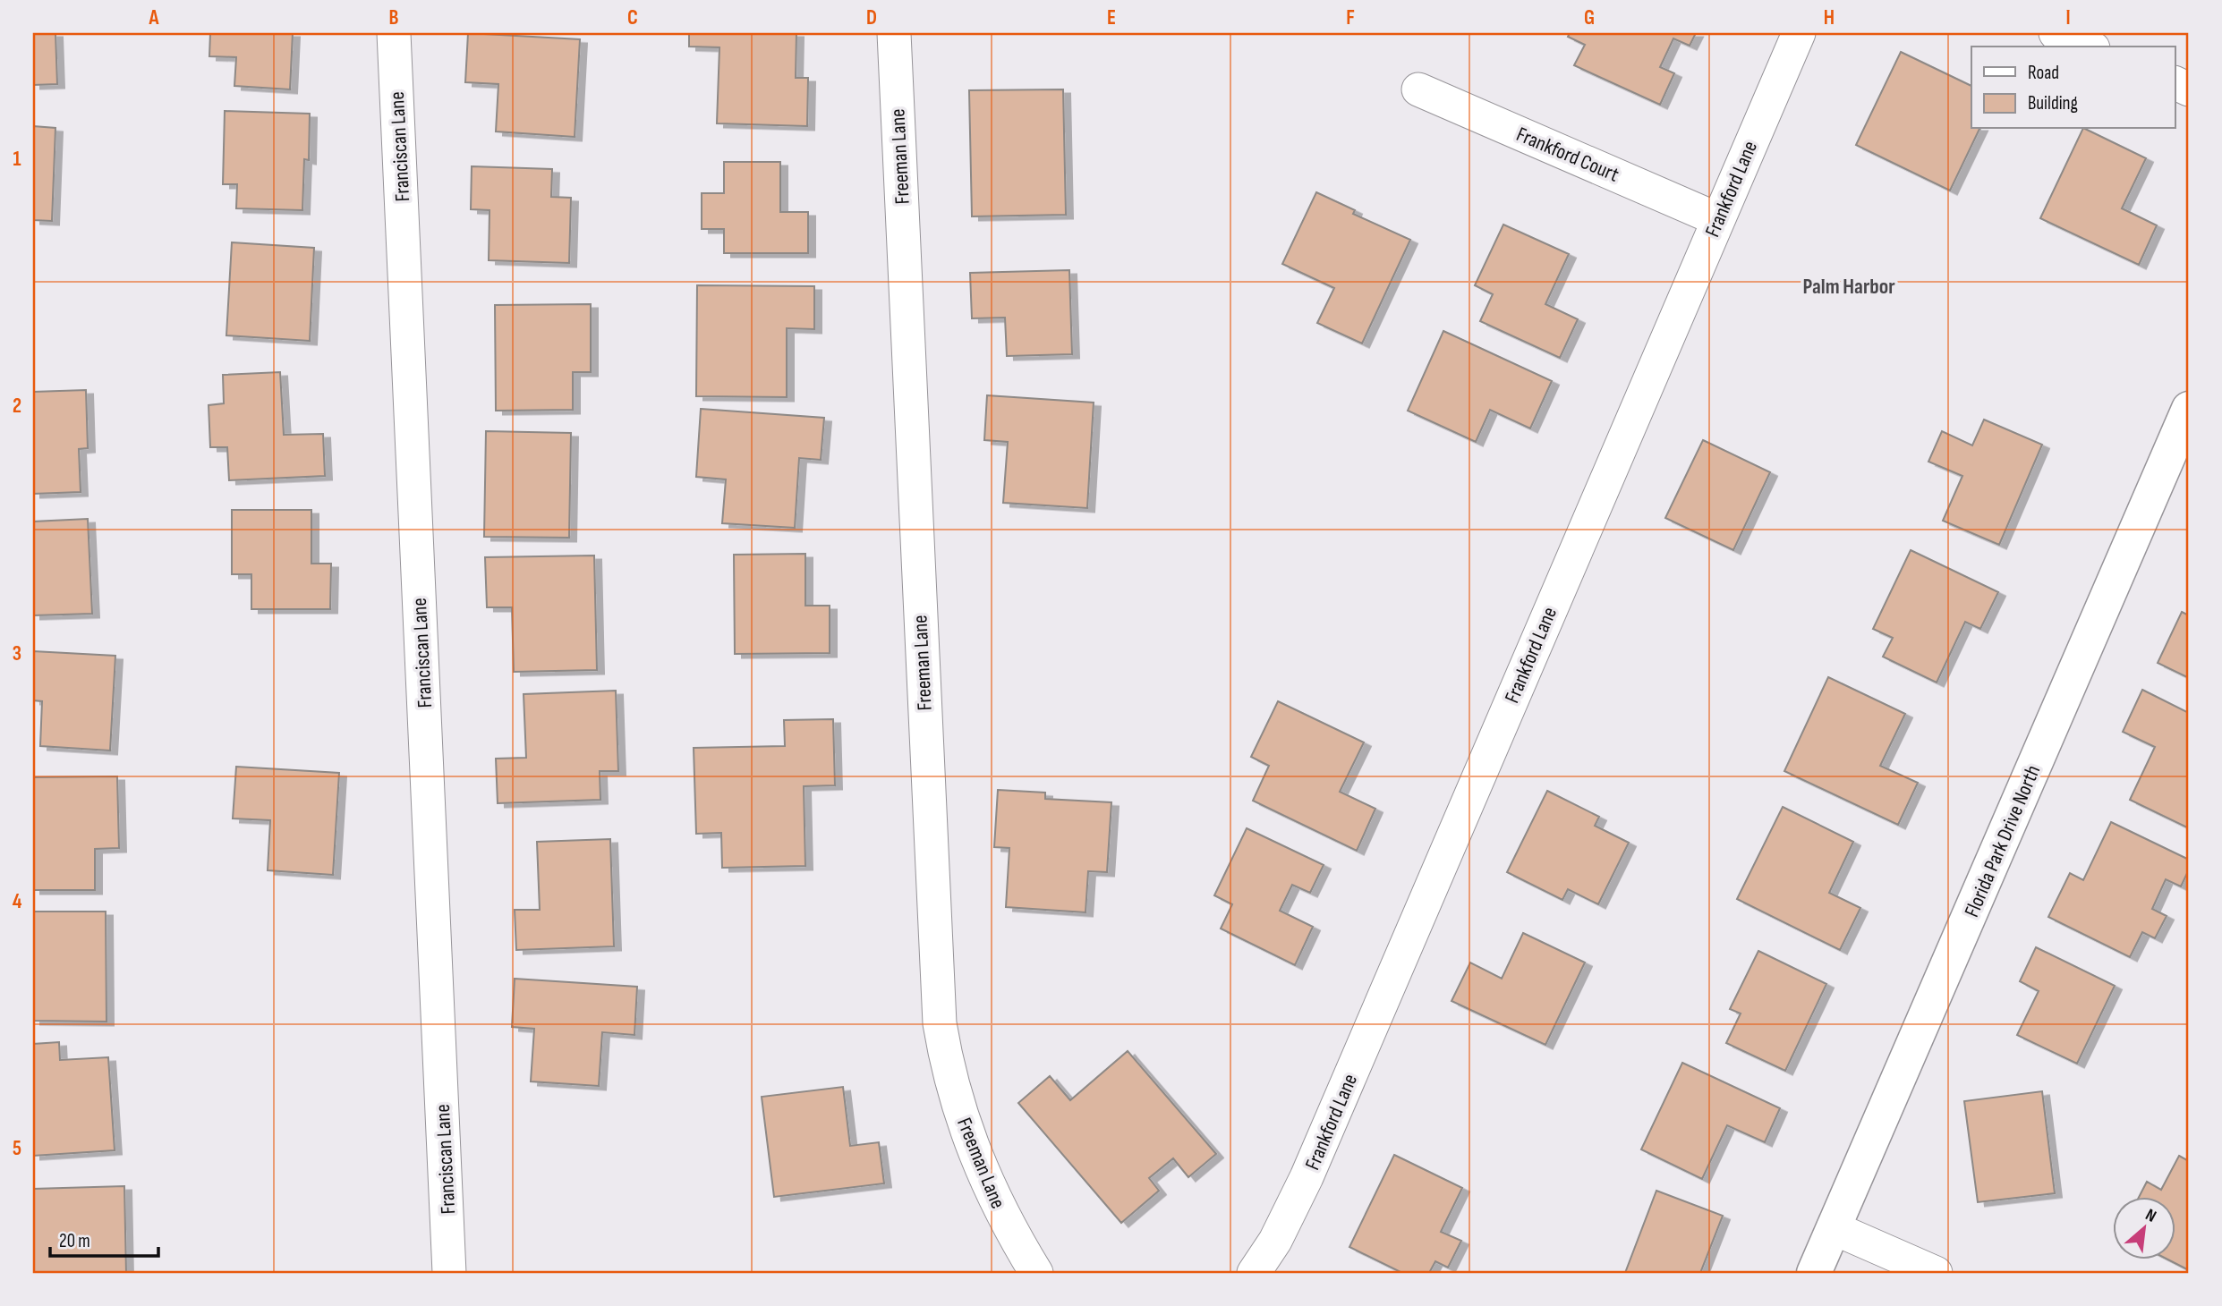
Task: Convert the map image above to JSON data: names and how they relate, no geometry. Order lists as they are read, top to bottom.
{
  "streets": {
    "street": [
      "Franciscan Lane",
      "Frankford Court",
      "Freeman Lane",
      "Frankford Lane",
      "Florida Park Drive North"
    ]
  },
  "crossings": [
    ["Frankford Court", "Frankford Lane"]
  ],
  "districts": ["Palm Harbor"],
  "legend": ["Road", "Building"],
  "scale_bar": "20 m",
  "north": "top right",
  "grid": {
    "columns": [
      "A",
      "B",
      "C",
      "D",
      "E",
      "F",
      "G",
      "H",
      "I"
    ],
    "rows": [
      "1",
      "2",
      "3",
      "4",
      "5"
    ]
  }
}
